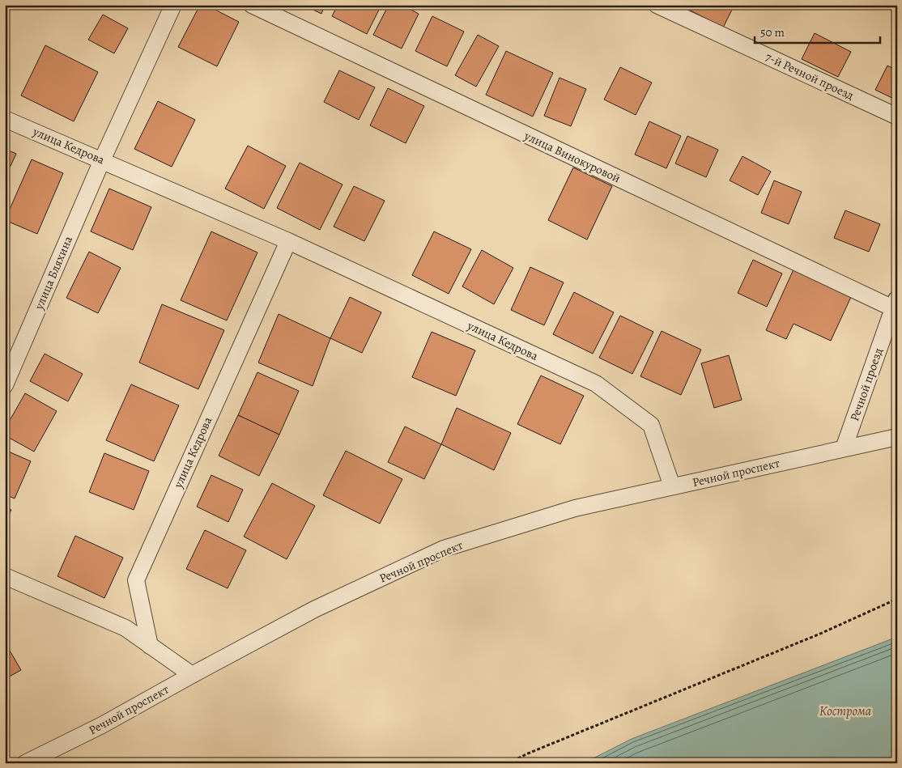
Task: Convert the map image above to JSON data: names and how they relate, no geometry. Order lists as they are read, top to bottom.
{
  "streets": {
    "street": [
      "7-й Речной проезд",
      "улица Кедрова",
      "улица Винокуровой",
      "улица Бляхина",
      "Речной проезд",
      "Речной проспект"
    ]
  },
  "crossings": [
    ["улица Кедрова", "улица Бляхина"],
    ["улица Кедрова", "Речной проспект"],
    ["улица Винокуровой", "Речной проезд"],
    ["Речной проезд", "Речной проспект"]
  ],
  "water": ["Кострома"],
  "scale_bar": "50 m"
}
